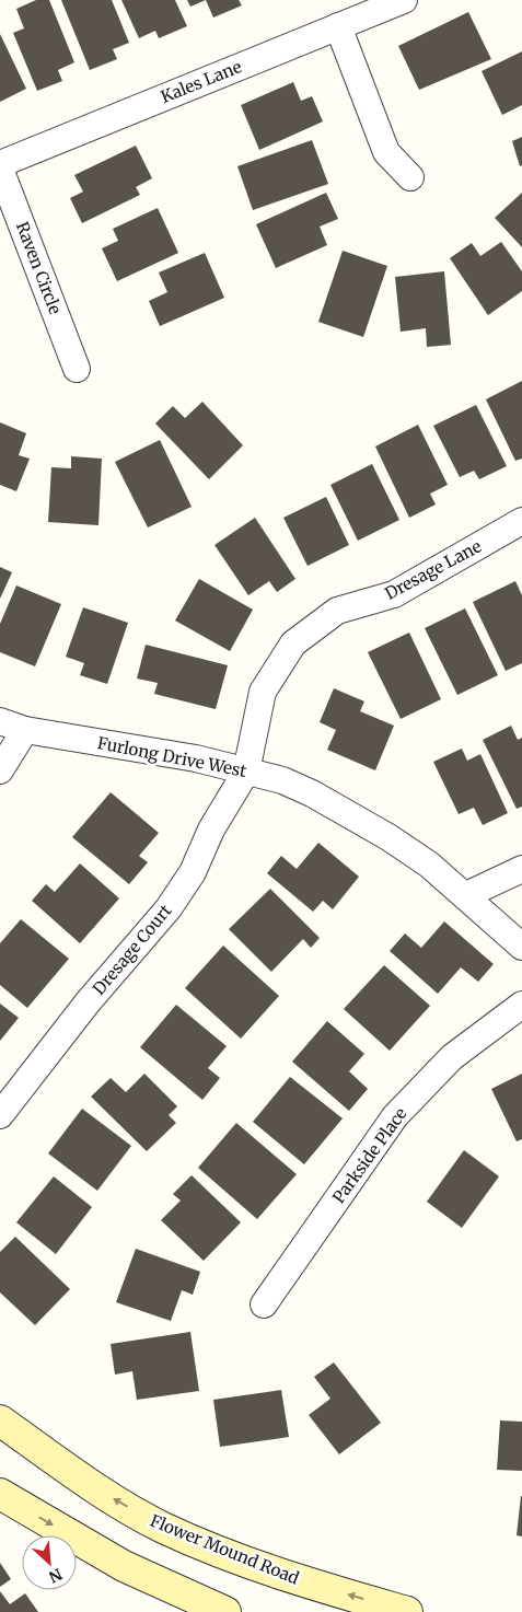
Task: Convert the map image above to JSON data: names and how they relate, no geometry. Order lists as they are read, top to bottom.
{
  "streets": {
    "main road": ["Flower Mound Road"],
    "street": [
      "Kales Lane",
      "Raven Circle",
      "Dresage Lane",
      "Furlong Drive West",
      "Dresage Court",
      "Parkside Place"
    ]
  },
  "crossings": [
    ["Kales Lane", "Raven Circle"],
    ["Dresage Lane", "Furlong Drive West"],
    ["Dresage Lane", "Dresage Court"],
    ["Furlong Drive West", "Dresage Court"]
  ],
  "north": "bottom right"
}
